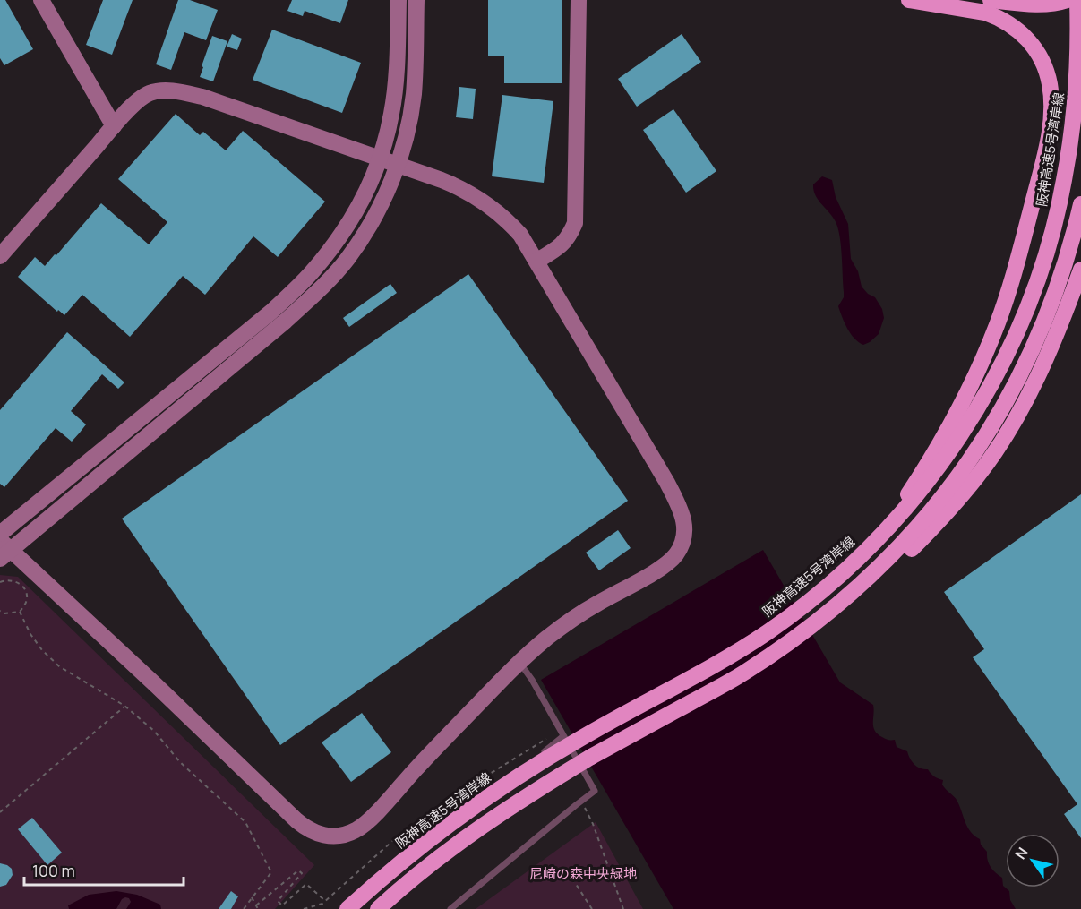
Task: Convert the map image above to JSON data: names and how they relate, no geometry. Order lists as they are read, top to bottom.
{
  "streets": {
    "highway": ["阪神高速5号湾岸線"]
  },
  "parks": ["尼崎の森中央緑地"],
  "scale_bar": "100 m",
  "north": "top left"
}
